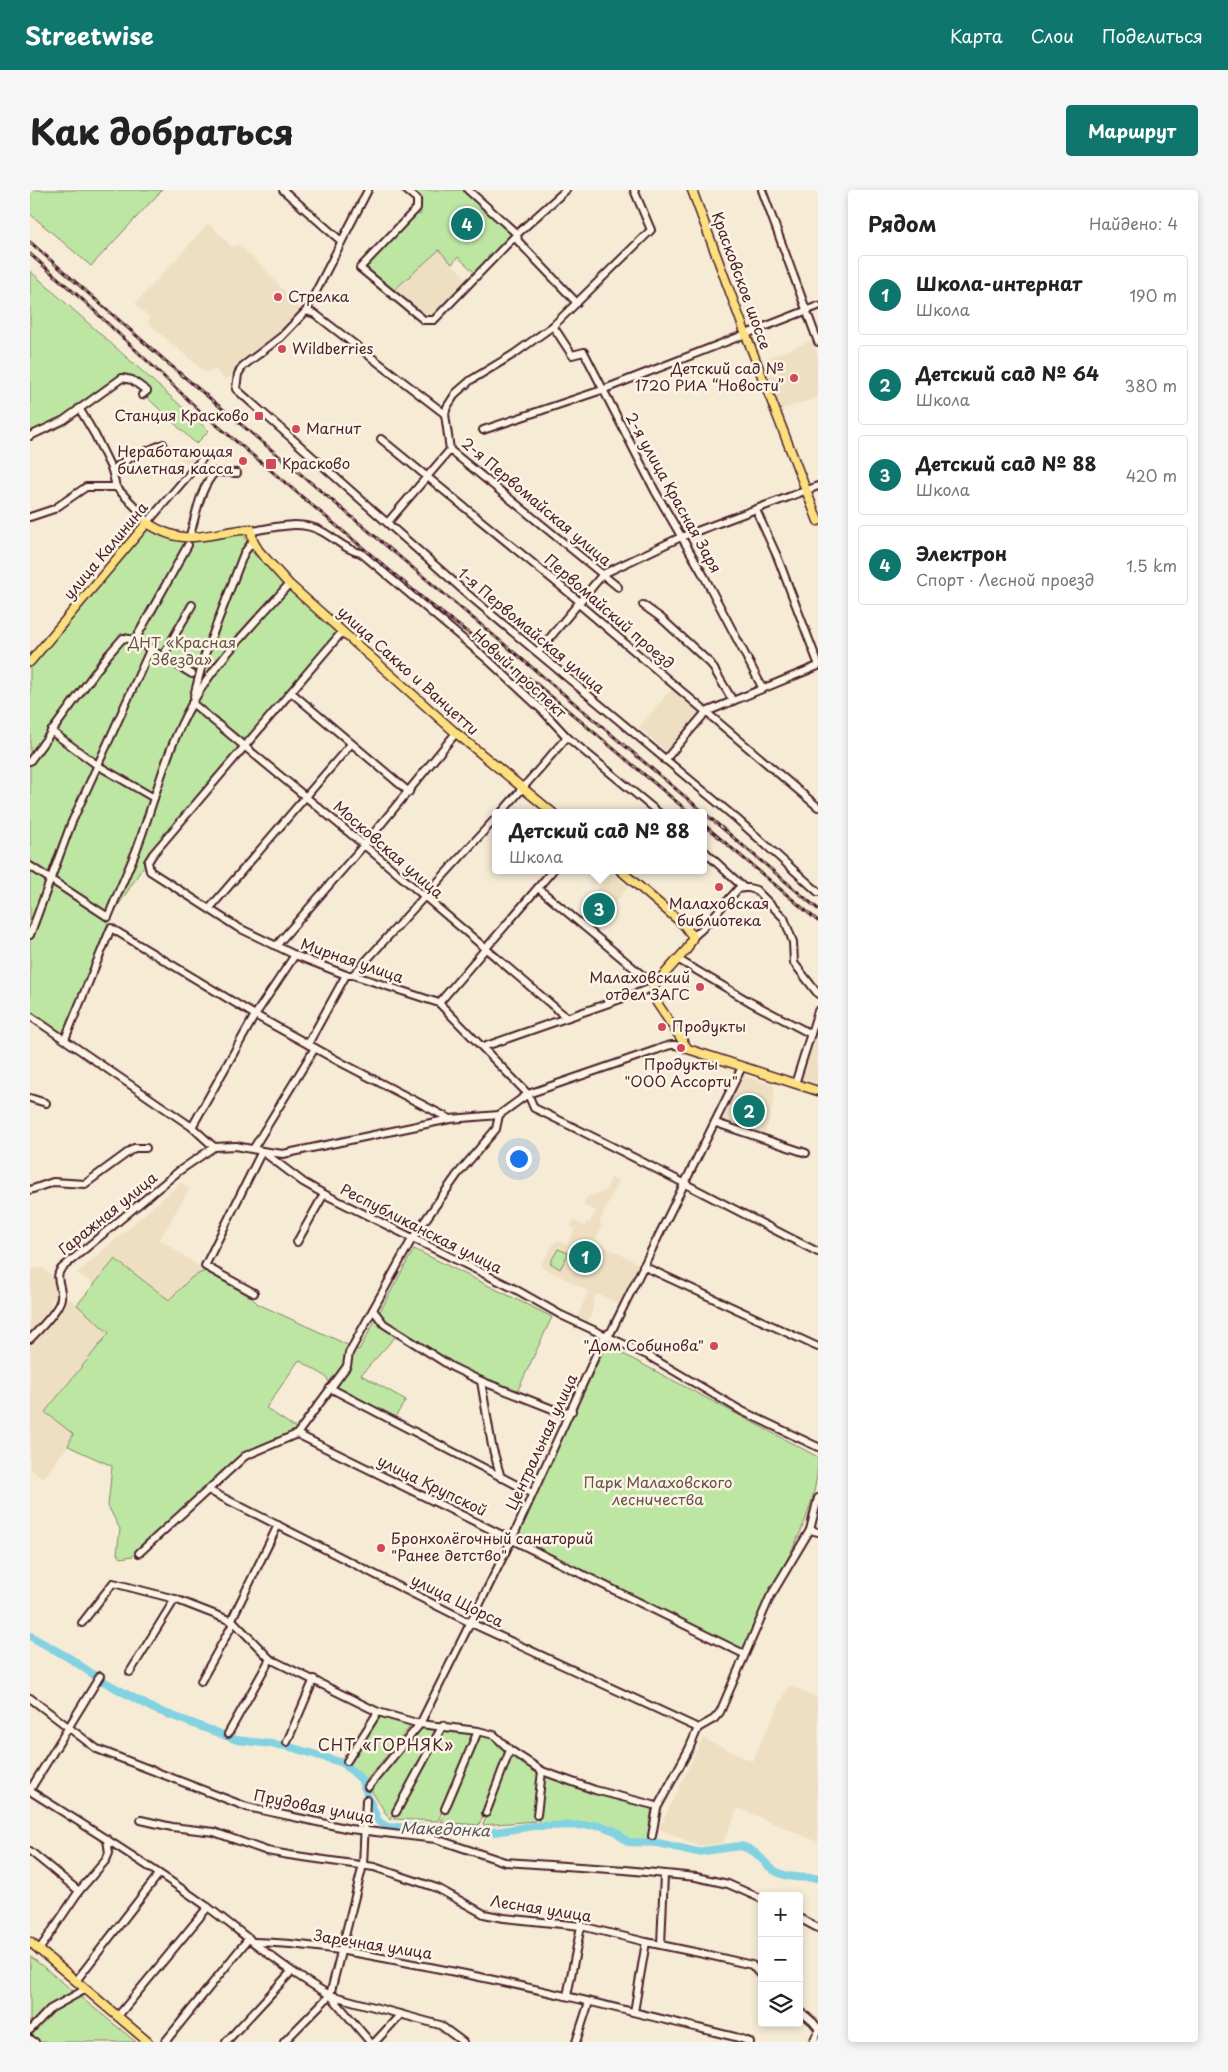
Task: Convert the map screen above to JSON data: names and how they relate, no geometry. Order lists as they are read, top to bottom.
{
  "streets": {
    "main road": ["Красковское шоссе", "улица Калинина", "улица Сакко и Ванцетти"],
    "street": [
      "2-я улица Красная Заря",
      "2-я Первомайская улица",
      "Первомайский проезд",
      "1-я Первомайская улица",
      "Новый проспект",
      "Московская улица",
      "Мирная улица",
      "Гаражная улица",
      "Республиканская улица",
      "Центральная улица",
      "улица Крупской",
      "улица Щорса",
      "Прудовая улица",
      "Лесная улица",
      "Заречная улица"
    ]
  },
  "crossings": [
    ["Московская улица", "Мирная улица"],
    ["Мирная улица", "Центральная улица"],
    ["Гаражная улица", "Республиканская улица"],
    ["Республиканская улица", "Центральная улица"],
    ["Центральная улица", "улица Крупской"],
    ["Центральная улица", "улица Щорса"]
  ],
  "districts": ["СНТ «ГОРНЯК»"],
  "water": ["Македонка"],
  "parks": ["ДНТ «Красная Звезда»", "Парк Малаховского лесничества"],
  "places": {
    "other": [
      "Стрелка",
      "Wildberries",
      "Детский сад № 1720 РИА “Новости”",
      "Магнит",
      "Неработающая билетная касса",
      "Малаховская библиотека",
      "Малаховский отдел ЗАГС",
      "Продукты",
      "Продукты \"ООО Ассорти\"",
      "\"Дом Собинова\"",
      "Бронхолёгочный санаторий \"Ранее детство\""
    ],
    "transit": ["Станция Красково", "Красково"]
  },
  "page": {
    "header": "Streetwise",
    "nav": ["Карта", "Слои", "Поделиться"],
    "title": "Как добраться",
    "buttons": "Маршрут",
    "heading": ["Рядом", "Найдено: 4"],
    "pins": [
      "4",
      "3",
      "2",
      "1"
    ],
    "list": [
      {
        "mark": "1",
        "name": "Школа-интернат",
        "note": "Школа",
        "value": "190 m"
      },
      {
        "mark": "2",
        "name": "Детский сад № 64",
        "note": "Школа",
        "value": "380 m"
      },
      {
        "mark": "3",
        "name": "Детский сад № 88",
        "note": "Школа",
        "value": "420 m"
      },
      {
        "mark": "4",
        "name": "Электрон",
        "note": "Спорт · Лесной проезд",
        "value": "1.5 km"
      }
    ],
    "popup": ["Детский сад № 88", "Школа"],
    "map_buttons": ["+", "−"]
  }
}
